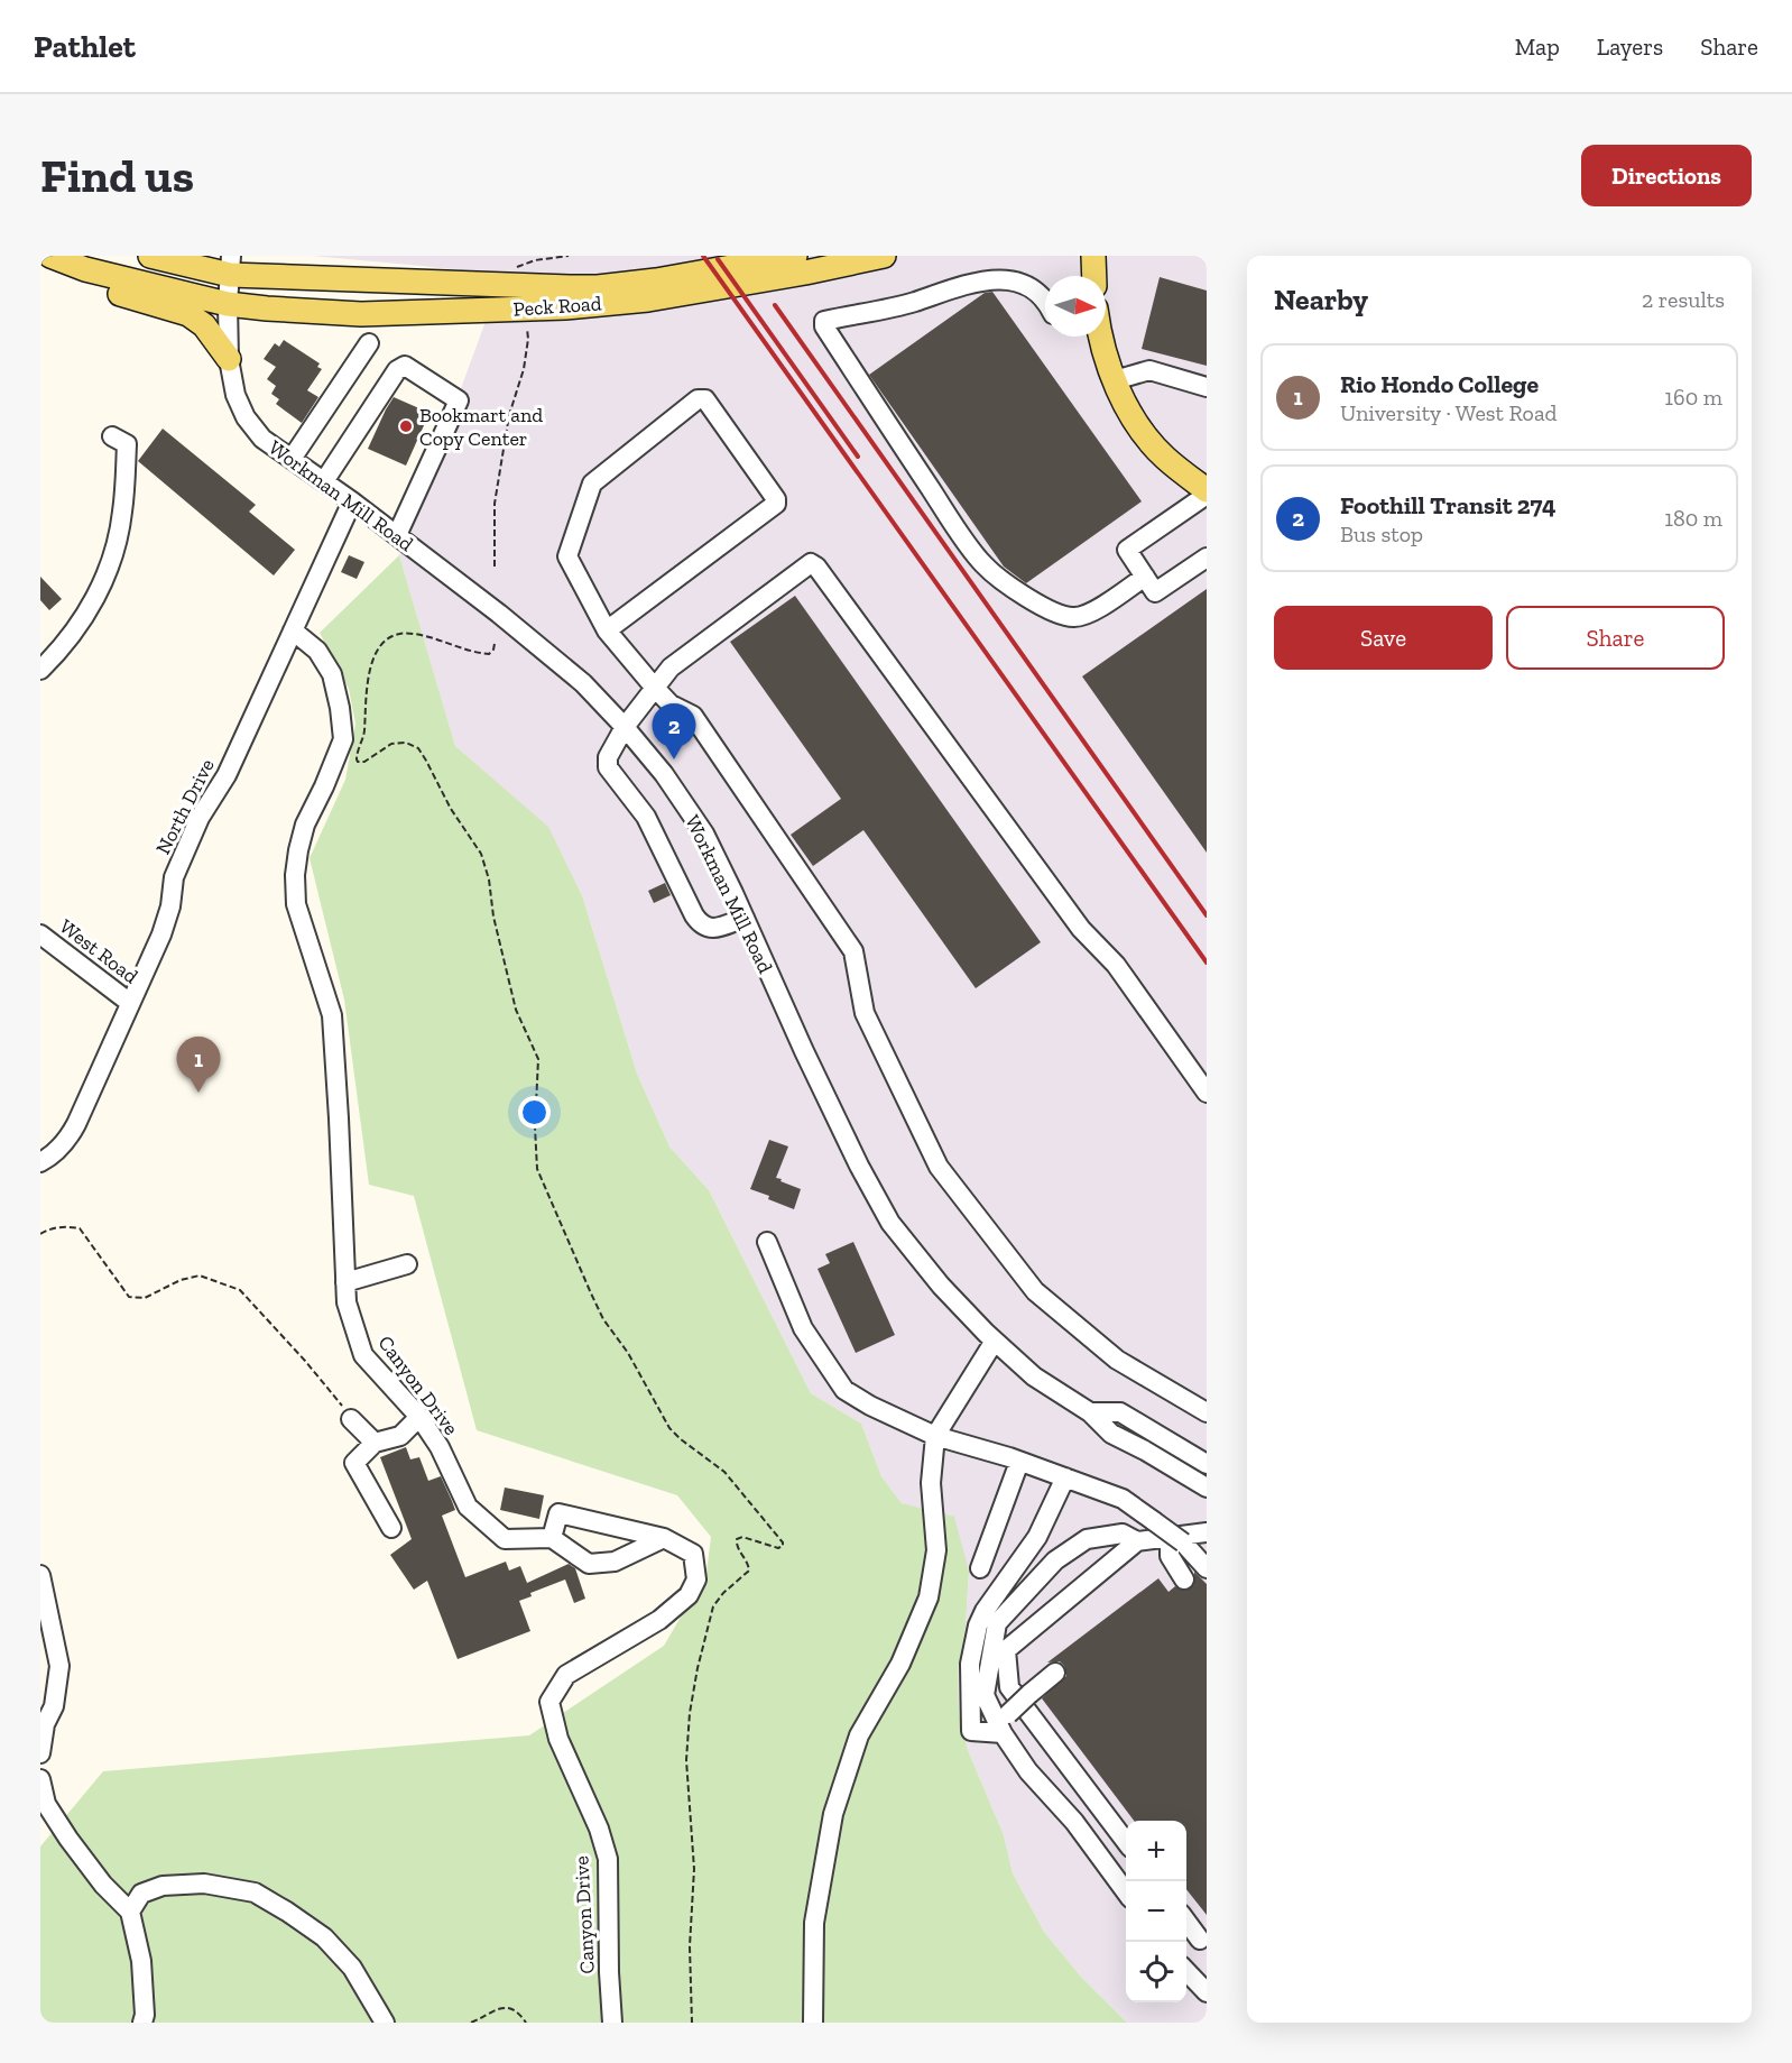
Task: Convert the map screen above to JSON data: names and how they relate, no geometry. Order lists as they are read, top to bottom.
{
  "streets": {
    "main road": ["Peck Road"],
    "street": [
      "Workman Mill Road",
      "North Drive",
      "West Road",
      "Canyon Drive"
    ]
  },
  "crossings": [
    ["Peck Road", "Workman Mill Road"],
    ["Workman Mill Road", "North Drive"],
    ["North Drive", "West Road"],
    ["North Drive", "Canyon Drive"]
  ],
  "places": ["Bookmart and Copy Center"],
  "north": "right",
  "page": {
    "header": "Pathlet",
    "nav": ["Map", "Layers", "Share"],
    "buttons": [
      "Directions",
      ["Save", "Share"]
    ],
    "title": "Find us",
    "heading": ["Nearby", "2 results"],
    "list": [
      {
        "mark": "1",
        "name": "Rio Hondo College",
        "note": "University · West Road",
        "value": "160 m"
      },
      {
        "mark": "2",
        "name": "Foothill Transit 274",
        "note": "Bus stop",
        "value": "180 m"
      }
    ],
    "pins": ["2", "1"],
    "map_buttons": ["+", "−"]
  }
}
